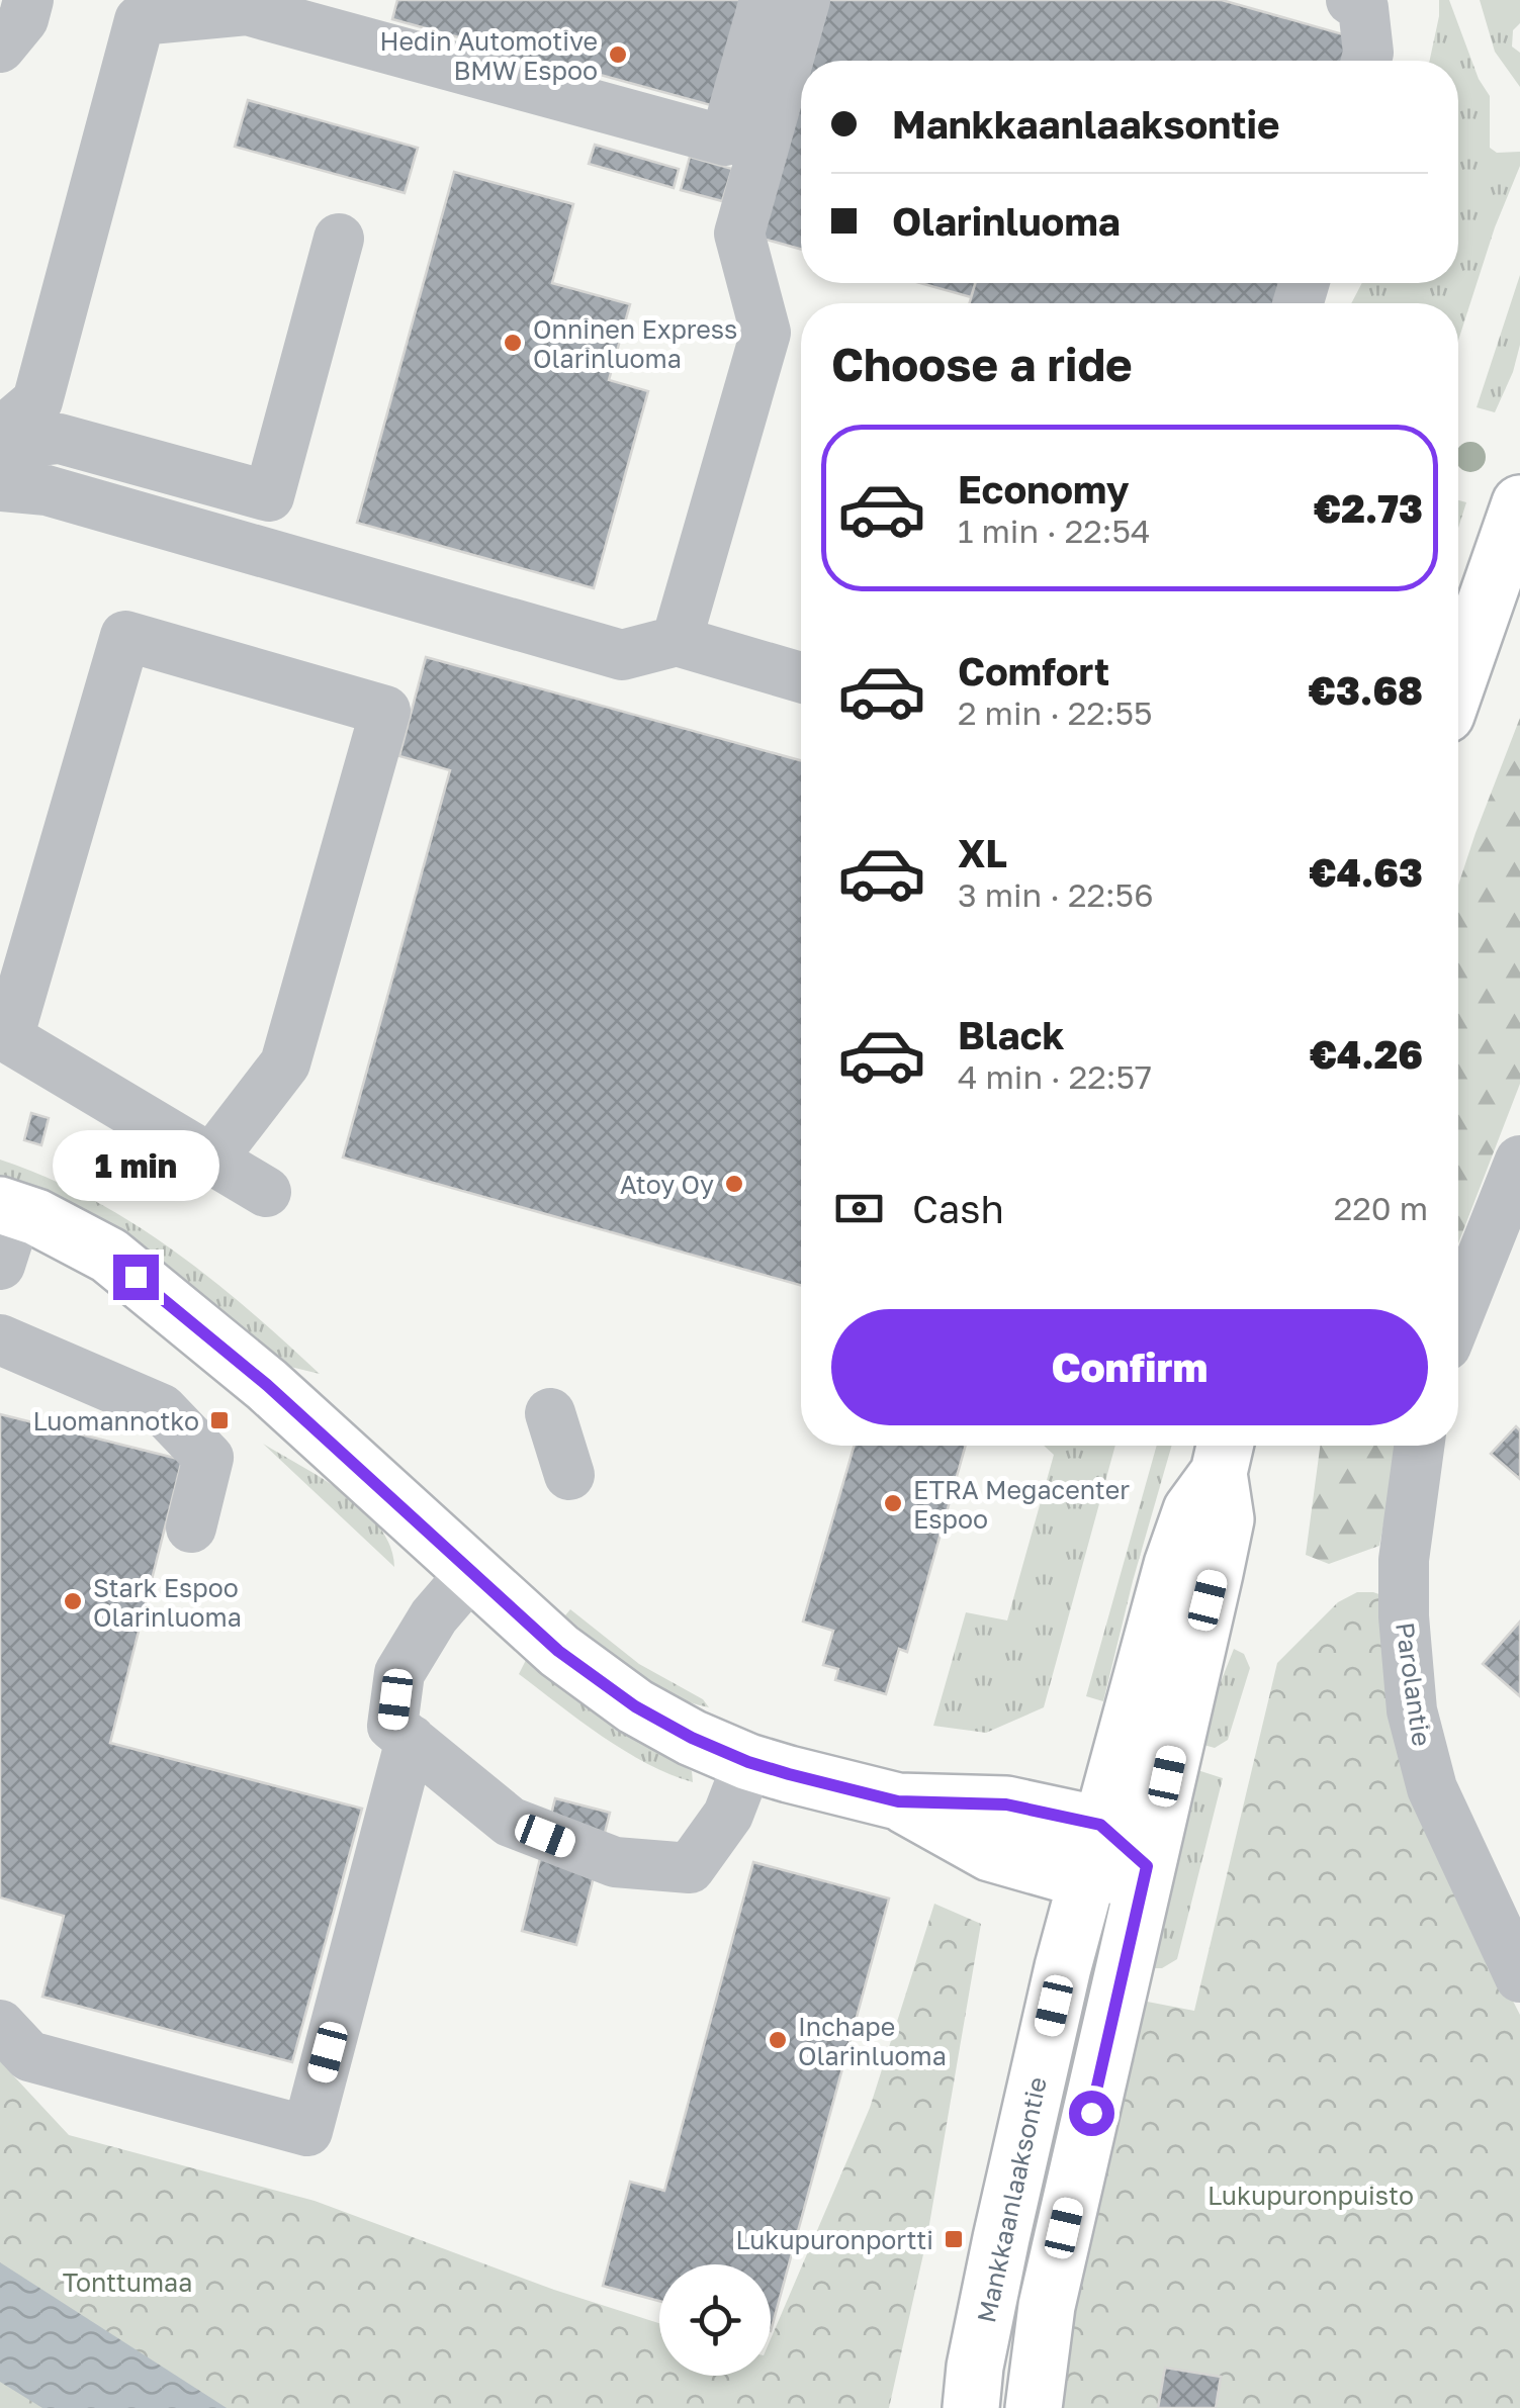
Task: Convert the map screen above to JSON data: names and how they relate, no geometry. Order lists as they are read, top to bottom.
{
  "streets": {
    "main road": ["Mankkaanlaaksontie"],
    "street": ["Parolantie"]
  },
  "parks": ["Lukupuronpuisto", "Tonttumaa"],
  "places": {
    "other": [
      "Hedin Automotive BMW Espoo",
      "Onninen Express Olarinluoma",
      "Atoy Oy",
      "ETRA Megacenter Espoo",
      "Stark Espoo Olarinluoma",
      "Inchape Olarinluoma"
    ],
    "transit": ["Luomannotko", "Lukupuronportti"]
  },
  "page": {
    "banner": ["Mankkaanlaaksontie", "Olarinluoma"],
    "heading": "Choose a ride",
    "list": [
      {
        "name": "Economy",
        "note": "1 min · 22:54",
        "value": "€2.73"
      },
      {
        "name": "Comfort",
        "note": "2 min · 22:55",
        "value": "€3.68"
      },
      {
        "name": "XL",
        "note": "3 min · 22:56",
        "value": "€4.63"
      },
      {
        "name": "Black",
        "note": "4 min · 22:57",
        "value": "€4.26"
      }
    ],
    "bubble": "1 min",
    "pay": ["Cash", "220 m"],
    "buttons": "Confirm"
  }
}
